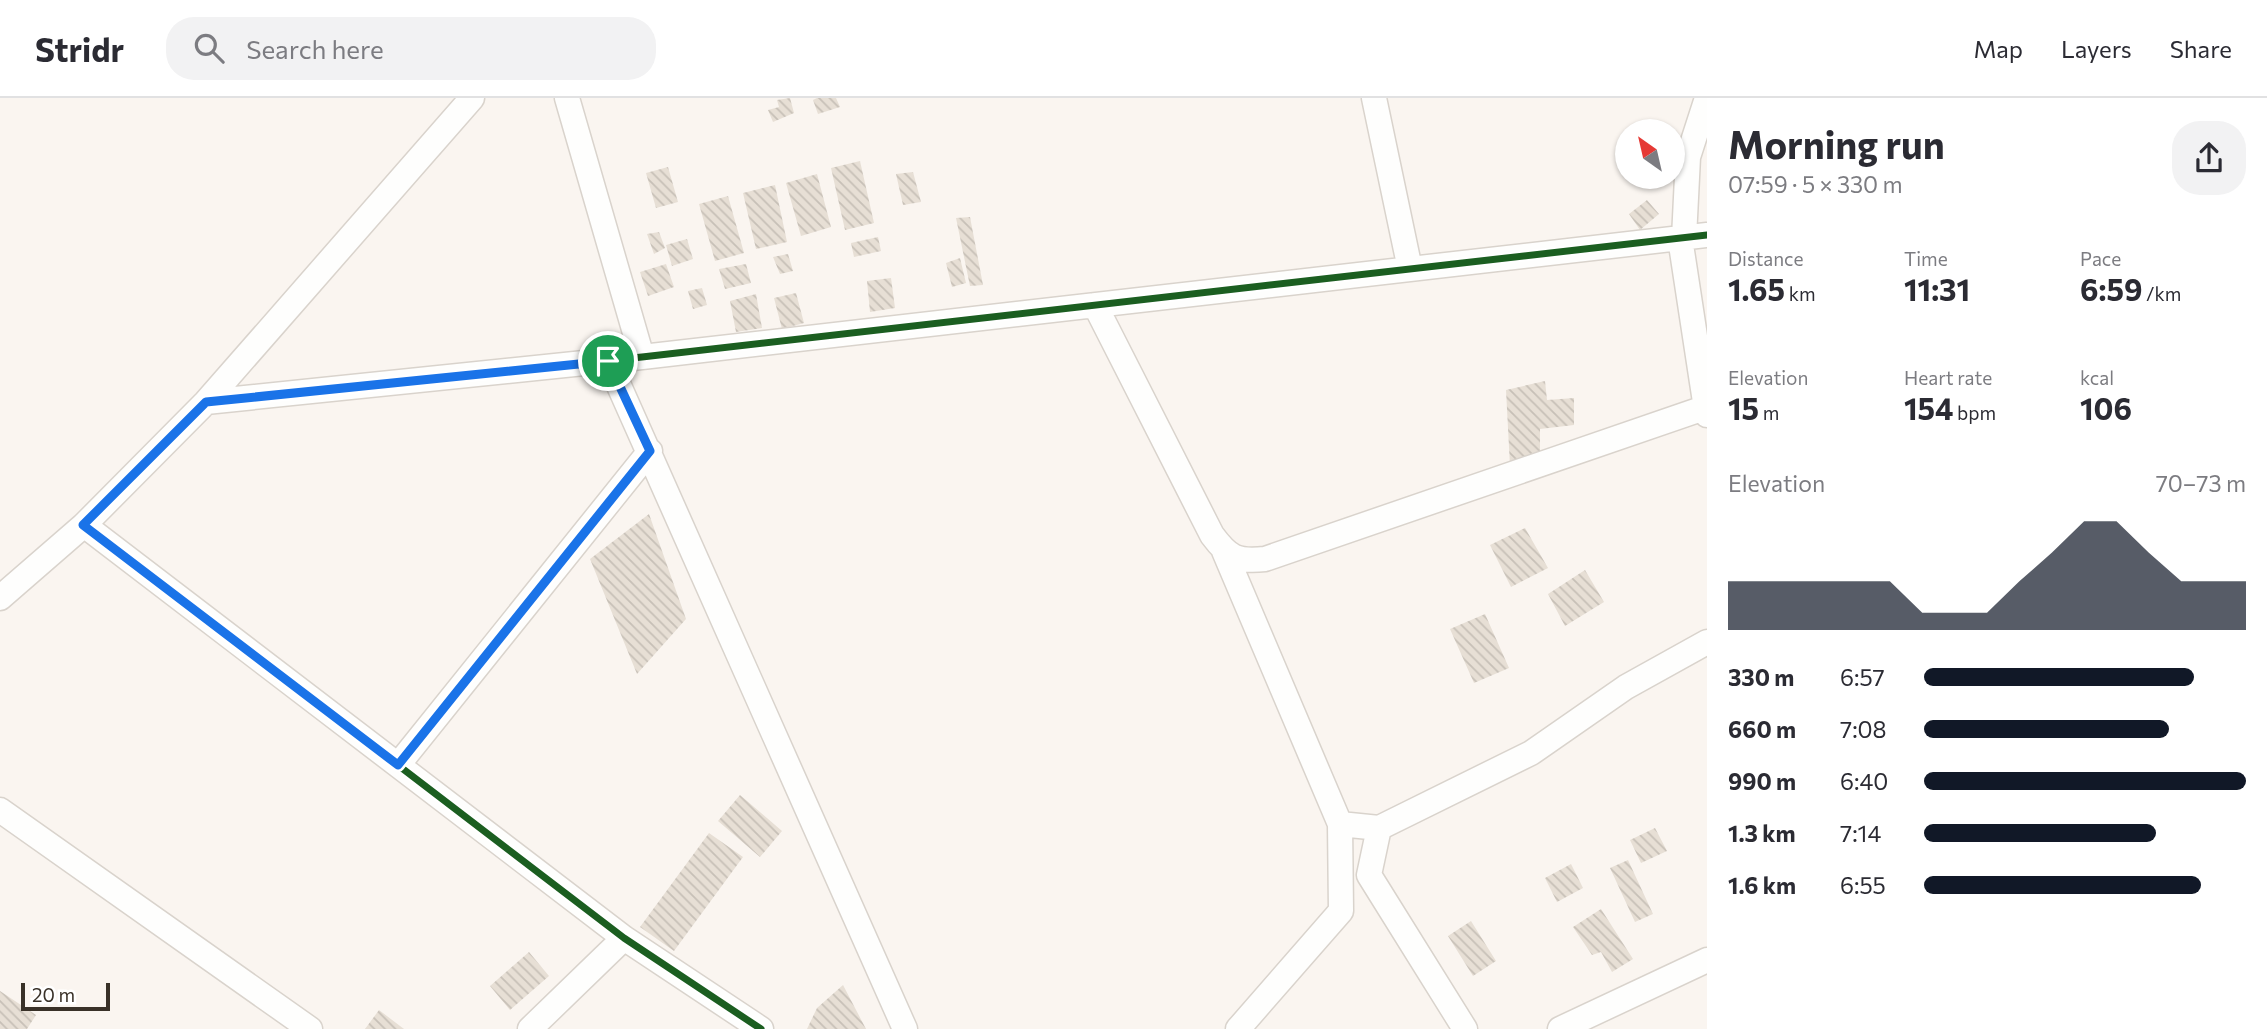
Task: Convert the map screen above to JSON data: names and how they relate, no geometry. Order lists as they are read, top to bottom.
{
  "scale_bar": "20 m",
  "north": "top left",
  "page": {
    "header": "Stridr",
    "search": "Search here",
    "nav": ["Map", "Layers", "Share"],
    "heading": ["Morning run", "07:59 · 5 × 330 m"],
    "stats": [
      ["Distance", "1.65 km"],
      ["Time", "11:31"],
      ["Pace", "6:59 /km"],
      ["Elevation", "15 m"],
      ["Heart rate", "154 bpm"],
      ["kcal", "106"]
    ],
    "chart": ["Elevation", "70–73 m"],
    "list": [
      {
        "name": "330 m",
        "note": "6:57"
      },
      {
        "name": "660 m",
        "note": "7:08"
      },
      {
        "name": "990 m",
        "note": "6:40"
      },
      {
        "name": "1.3 km",
        "note": "7:14"
      },
      {
        "name": "1.6 km",
        "note": "6:55"
      }
    ],
    "scale": "20 m"
  }
}
